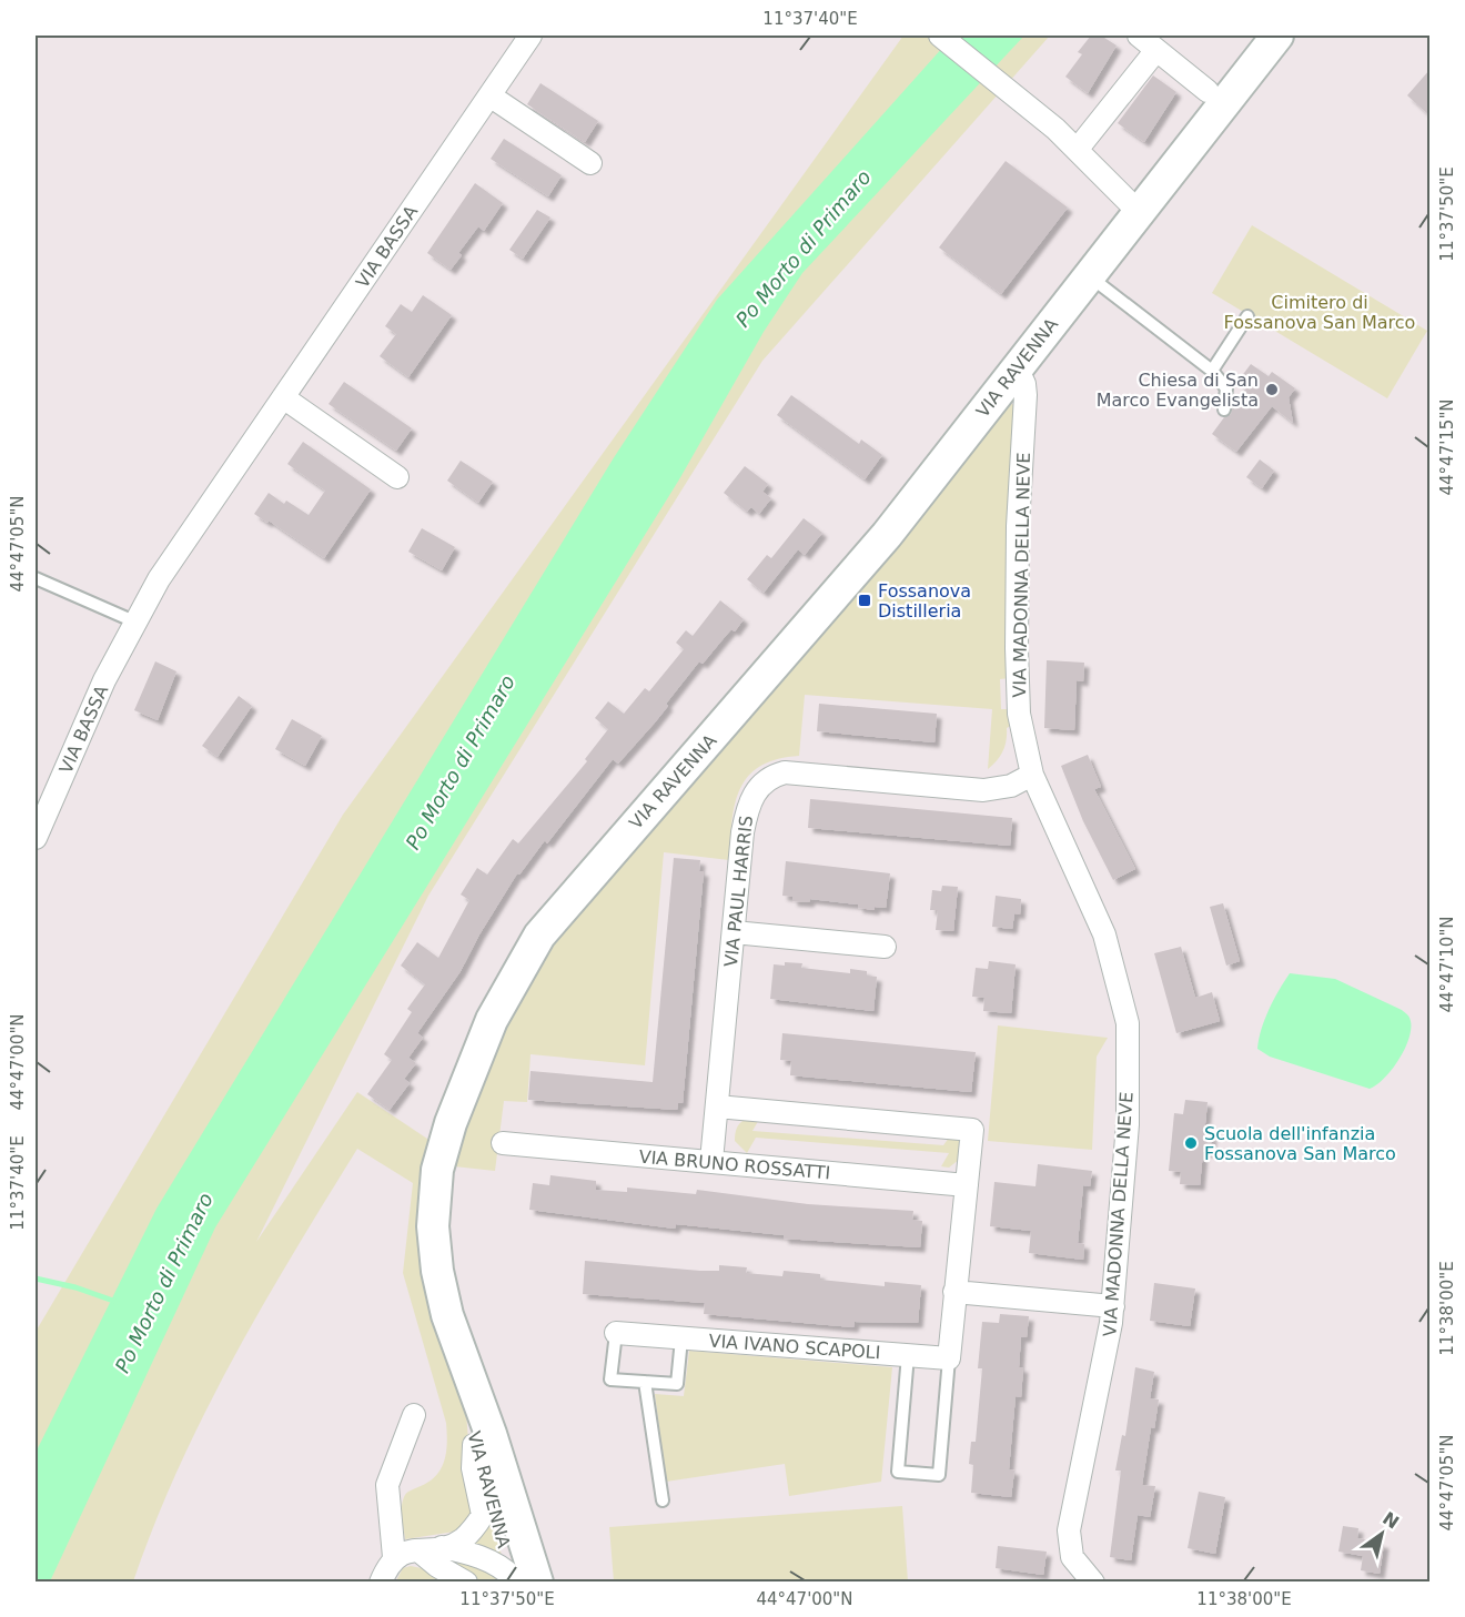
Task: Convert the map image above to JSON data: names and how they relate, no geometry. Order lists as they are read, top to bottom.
{
  "streets": {
    "main road": ["VIA RAVENNA"],
    "street": [
      "VIA BASSA",
      "VIA MADONNA DELLA NEVE",
      "VIA PAUL HARRIS",
      "VIA BRUNO ROSSATTI",
      "VIA IVANO SCAPOLI"
    ]
  },
  "crossings": [
    ["VIA RAVENNA", "VIA MADONNA DELLA NEVE"],
    ["VIA MADONNA DELLA NEVE", "VIA PAUL HARRIS"],
    ["VIA PAUL HARRIS", "VIA BRUNO ROSSATTI"]
  ],
  "water": ["Po Morto di Primaro"],
  "parks": ["Cimitero di Fossanova San Marco"],
  "places": {
    "other": ["Chiesa di San Marco Evangelista", "Scuola dell'infanzia Fossanova San Marco"],
    "transit": ["Fossanova Distilleria"]
  },
  "north": "top right",
  "coordinates": [
    "11°37'40\"E",
    "11°37'50\"E",
    "44°47'15\"N",
    "44°47'05\"N",
    "44°47'10\"N",
    "44°47'00\"N",
    "11°38'00\"E"
  ]
}
